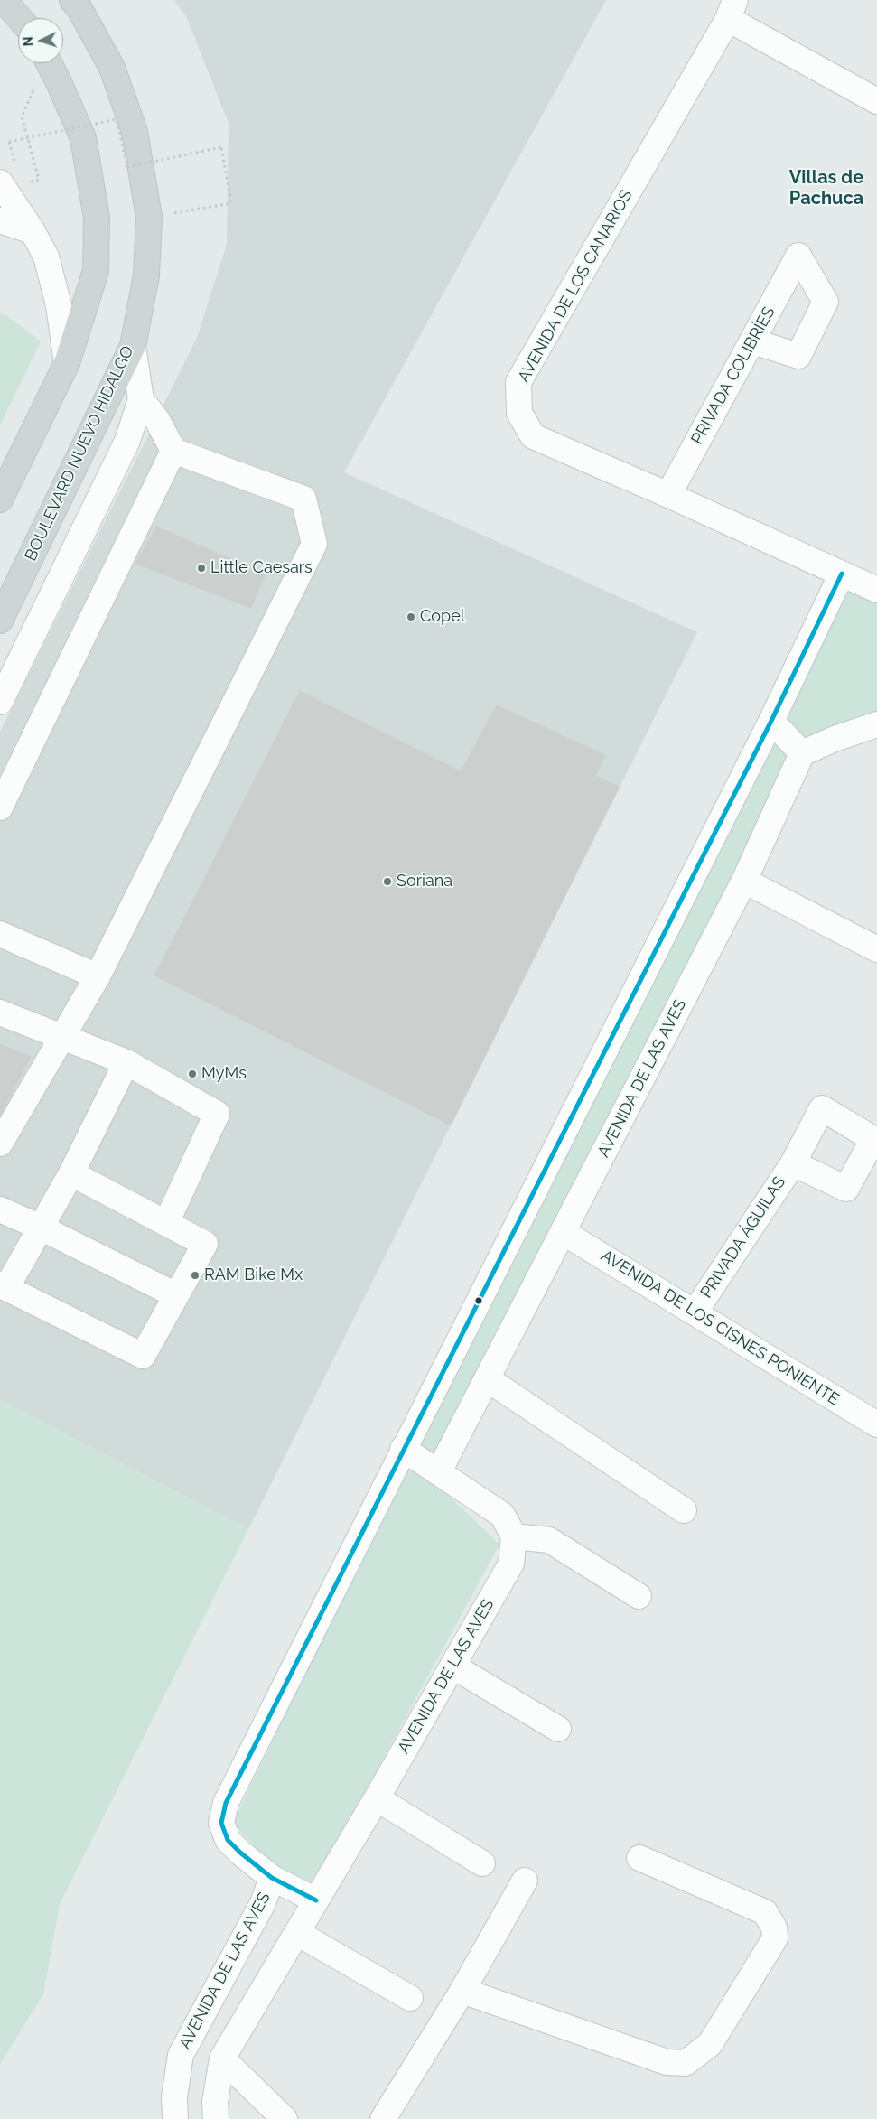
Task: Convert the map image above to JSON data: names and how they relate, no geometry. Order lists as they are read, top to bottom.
{
  "streets": {
    "main road": ["BOULEVARD NUEVO HIDALGO"],
    "street": [
      "AVENIDA DE LOS CANARIOS",
      "PRIVADA COLIBRÍES",
      "AVENIDA DE LAS AVES",
      "PRIVADA ÁGUILAS",
      "AVENIDA DE LOS CISNES PONIENTE"
    ]
  },
  "crossings": [
    ["AVENIDA DE LOS CANARIOS", "PRIVADA COLIBRÍES"],
    ["AVENIDA DE LOS CANARIOS", "AVENIDA DE LAS AVES"],
    ["AVENIDA DE LAS AVES", "AVENIDA DE LOS CISNES PONIENTE"],
    ["PRIVADA ÁGUILAS", "AVENIDA DE LOS CISNES PONIENTE"]
  ],
  "districts": ["Villas de Pachuca"],
  "places": [
    "Little Caesars",
    "Copel",
    "Soriana",
    "MyMs",
    "RAM Bike Mx"
  ],
  "north": "left"
}
